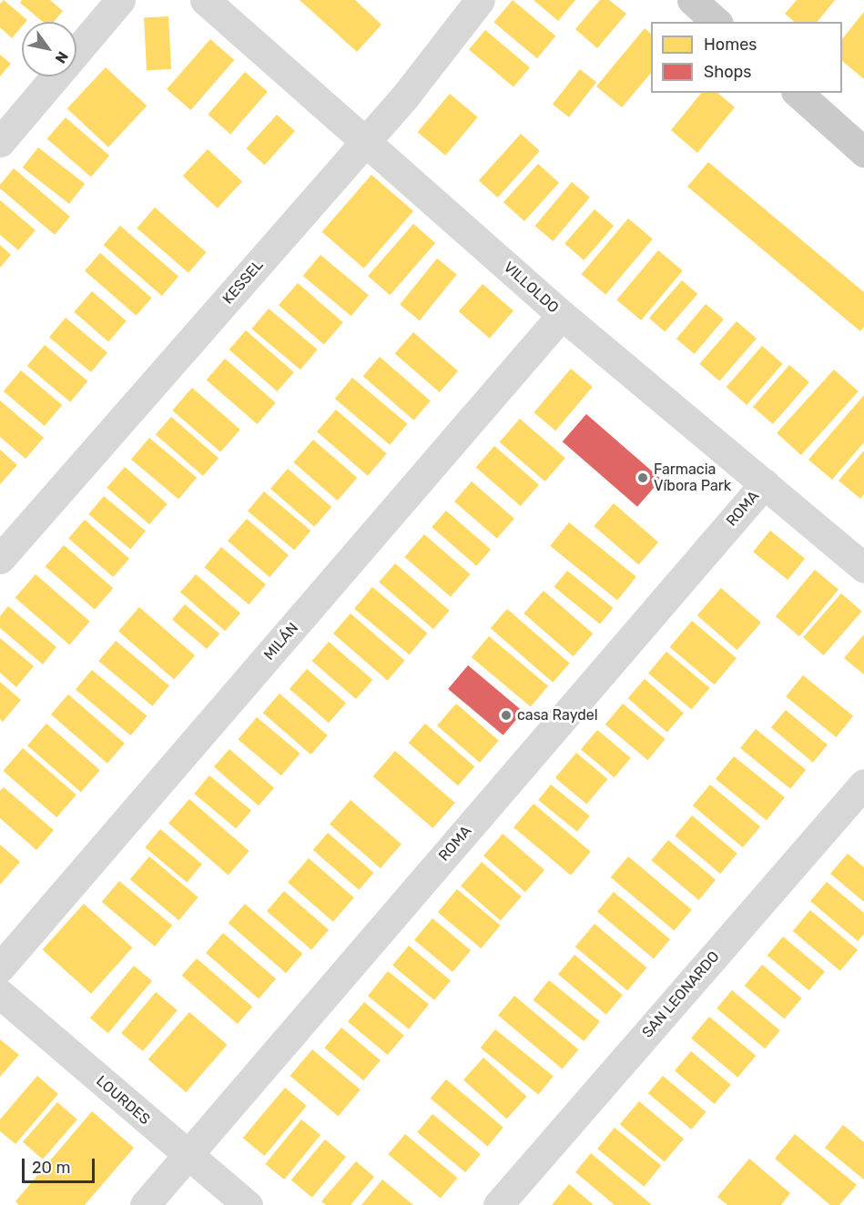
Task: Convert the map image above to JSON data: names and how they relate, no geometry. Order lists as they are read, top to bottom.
{
  "streets": {
    "street": [
      "KESSEL",
      "VILLOLDO",
      "ROMA",
      "MILÁN",
      "SAN LEONARDO",
      "LOURDES"
    ]
  },
  "crossings": [
    ["KESSEL", "VILLOLDO"],
    ["VILLOLDO", "ROMA"],
    ["VILLOLDO", "MILÁN"],
    ["ROMA", "LOURDES"]
  ],
  "places": ["Farmacia Víbora Park", "casa Raydel"],
  "legend": ["Homes", "Shops"],
  "scale_bar": "20 m",
  "north": "bottom right"
}
